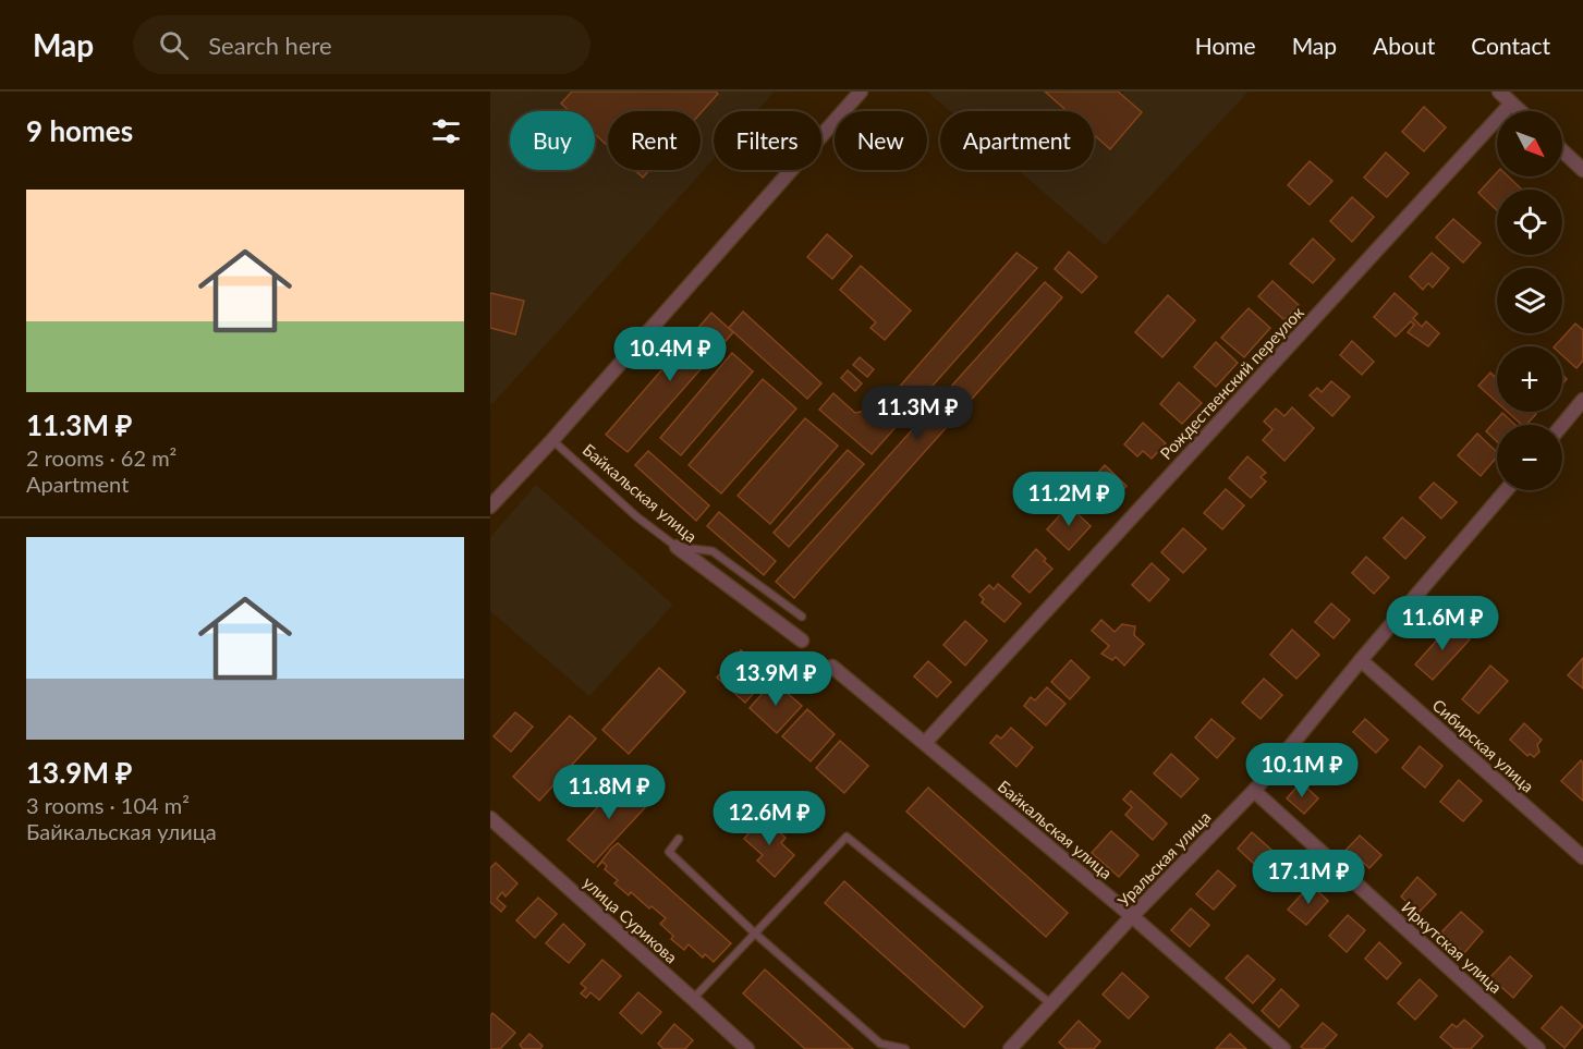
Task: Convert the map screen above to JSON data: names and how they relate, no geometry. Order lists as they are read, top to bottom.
{
  "streets": {
    "street": [
      "Рождественский переулок",
      "Байкальская улица",
      "Сибирская улица",
      "Уральская улица",
      "улица Сурикова",
      "Иркутская улица"
    ]
  },
  "crossings": [
    ["Рождественский переулок", "Байкальская улица"],
    ["Байкальская улица", "Уральская улица"],
    ["Сибирская улица", "Уральская улица"],
    ["Уральская улица", "Иркутская улица"]
  ],
  "north": "bottom right",
  "page": {
    "header": "Map",
    "search": "Search here",
    "nav": [
      "Home",
      "Map",
      "About",
      "Contact"
    ],
    "heading": "9 homes",
    "map_buttons": ["+", "−"],
    "chip": [
      "Buy",
      "Rent",
      "Filters",
      "New",
      "Apartment"
    ],
    "list": [
      {
        "name": "11.3M ₽",
        "note": "2 rooms · 62 m² · Apartment"
      },
      {
        "name": "13.9M ₽",
        "note": "3 rooms · 104 m² · Байкальская улица"
      }
    ],
    "price": [
      "10.4M ₽",
      "11.3M ₽",
      "11.2M ₽",
      "11.6M ₽",
      "13.9M ₽",
      "10.1M ₽",
      "11.8M ₽",
      "12.6M ₽",
      "17.1M ₽"
    ]
  }
}
